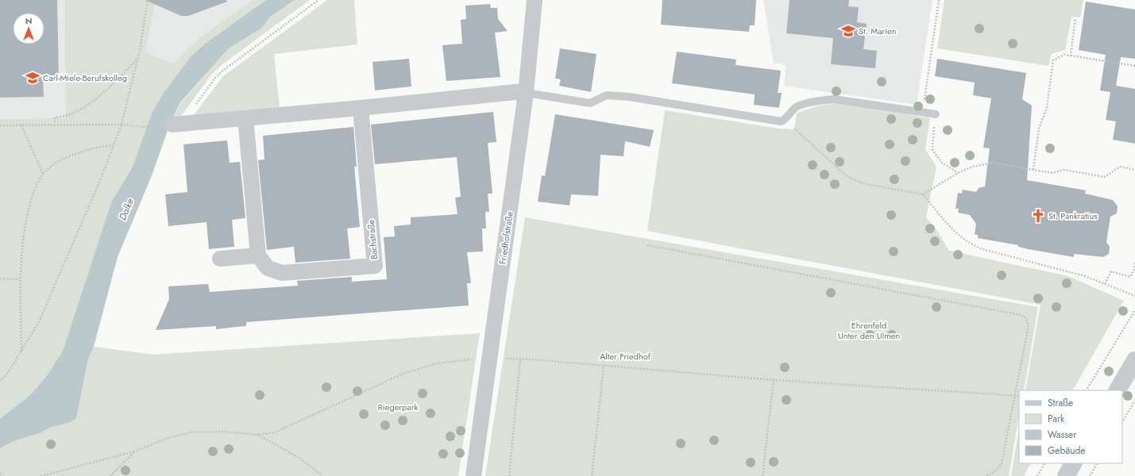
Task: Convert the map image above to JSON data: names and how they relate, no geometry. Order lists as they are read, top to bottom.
{
  "streets": {
    "street": ["Friedhofstraße", "Bachstraße"]
  },
  "water": ["Dalke"],
  "parks": ["Ehrenfeld Unter den Ulmen", "Alter Friedhof", "Riegerpark"],
  "places": {
    "school or university": ["St. Marien", "Carl-Miele-Berufskolleg"],
    "church": ["St. Pankratius"]
  },
  "legend": [
    "Straße",
    "Park",
    "Wasser",
    "Gebäude"
  ],
  "north": "top"
}
